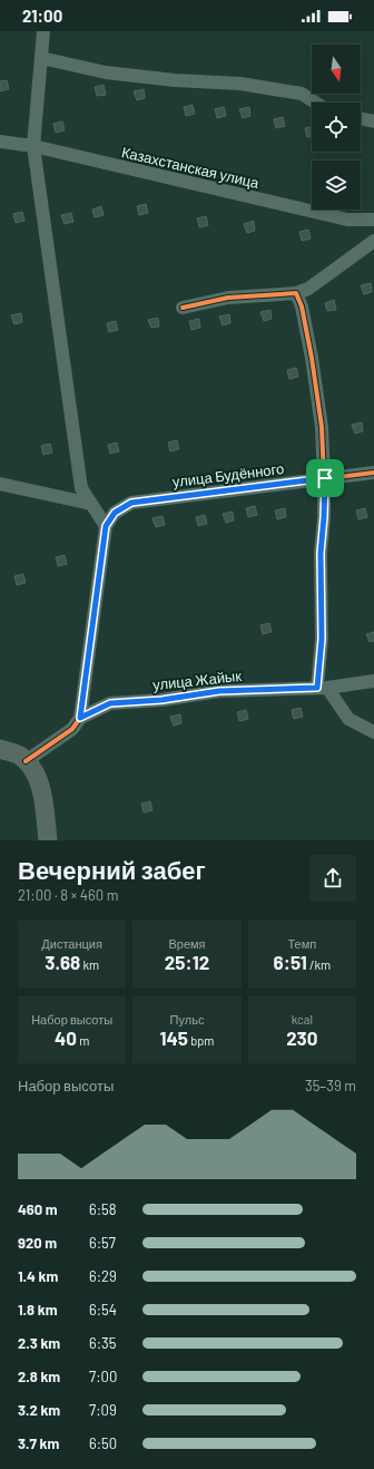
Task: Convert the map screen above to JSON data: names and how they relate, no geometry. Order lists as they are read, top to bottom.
{
  "streets": {
    "street": ["Казахстанская улица", "улица Будённого", "улица Жайык"]
  },
  "north": "bottom",
  "page": {
    "status": "21:00",
    "heading": ["Вечерний забег", "21:00 · 8 × 460 m"],
    "stats": [
      ["Дистанция", "3.68 km"],
      ["Время", "25:12"],
      ["Темп", "6:51 /km"],
      ["Набор высоты", "40 m"],
      ["Пульс", "145 bpm"],
      ["kcal", "230"]
    ],
    "chart": ["Набор высоты", "35–39 m"],
    "list": [
      {
        "name": "460 m",
        "note": "6:58"
      },
      {
        "name": "920 m",
        "note": "6:57"
      },
      {
        "name": "1.4 km",
        "note": "6:29"
      },
      {
        "name": "1.8 km",
        "note": "6:54"
      },
      {
        "name": "2.3 km",
        "note": "6:35"
      },
      {
        "name": "2.8 km",
        "note": "7:00"
      },
      {
        "name": "3.2 km",
        "note": "7:09"
      },
      {
        "name": "3.7 km",
        "note": "6:50"
      }
    ]
  }
}
